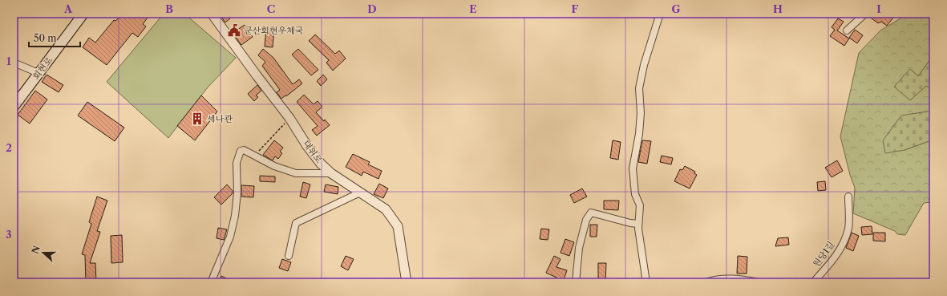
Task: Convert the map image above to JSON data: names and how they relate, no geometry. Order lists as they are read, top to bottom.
{
  "streets": {
    "main road": ["회현로"],
    "street": ["대위로", "원당1길"]
  },
  "places": {
    "public building": ["군산회현우체국"],
    "building": ["세나관"]
  },
  "scale_bar": "50 m",
  "north": "left",
  "grid": {
    "columns": [
      "A",
      "B",
      "C",
      "D",
      "E",
      "F",
      "G",
      "H",
      "I"
    ],
    "rows": ["1", "2", "3"]
  }
}
